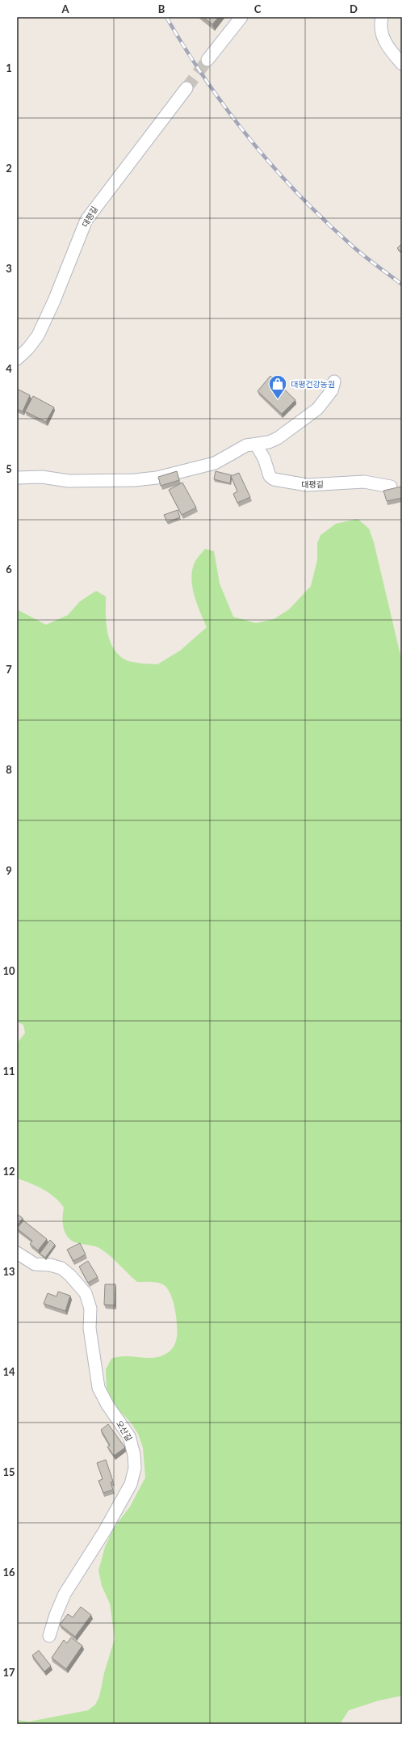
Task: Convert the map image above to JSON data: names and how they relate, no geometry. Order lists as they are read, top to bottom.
{
  "streets": {
    "lane": ["대평길", "오산길"]
  },
  "places": {
    "shop": ["대평건강농원"]
  },
  "grid": {
    "columns": [
      "A",
      "B",
      "C",
      "D"
    ],
    "rows": [
      "1",
      "2",
      "3",
      "4",
      "5",
      "6",
      "7",
      "8",
      "9",
      "10",
      "11",
      "12",
      "13",
      "14",
      "15",
      "16",
      "17"
    ]
  }
}
